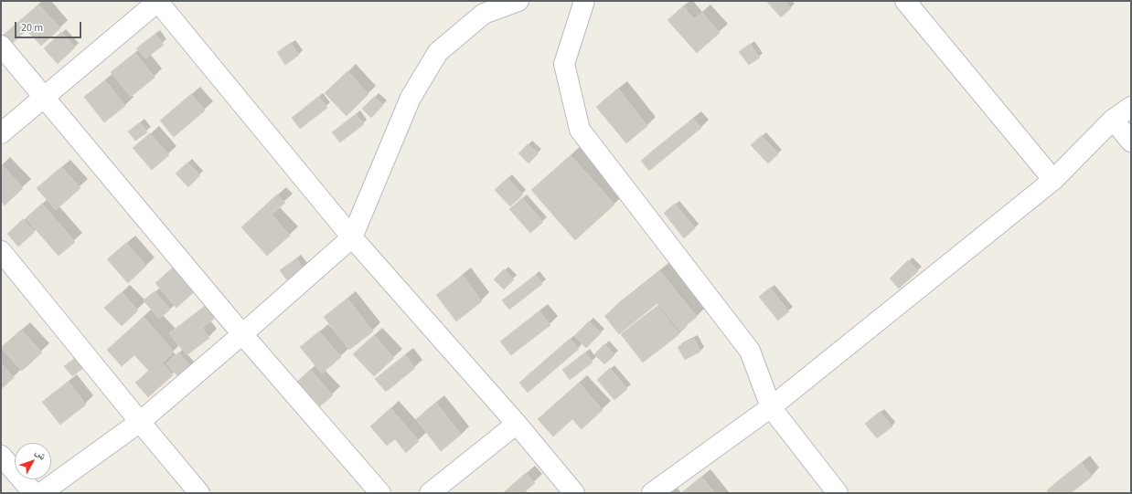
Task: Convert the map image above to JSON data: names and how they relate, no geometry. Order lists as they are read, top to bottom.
{
  "scale_bar": "20 m",
  "north": "top right"
}
